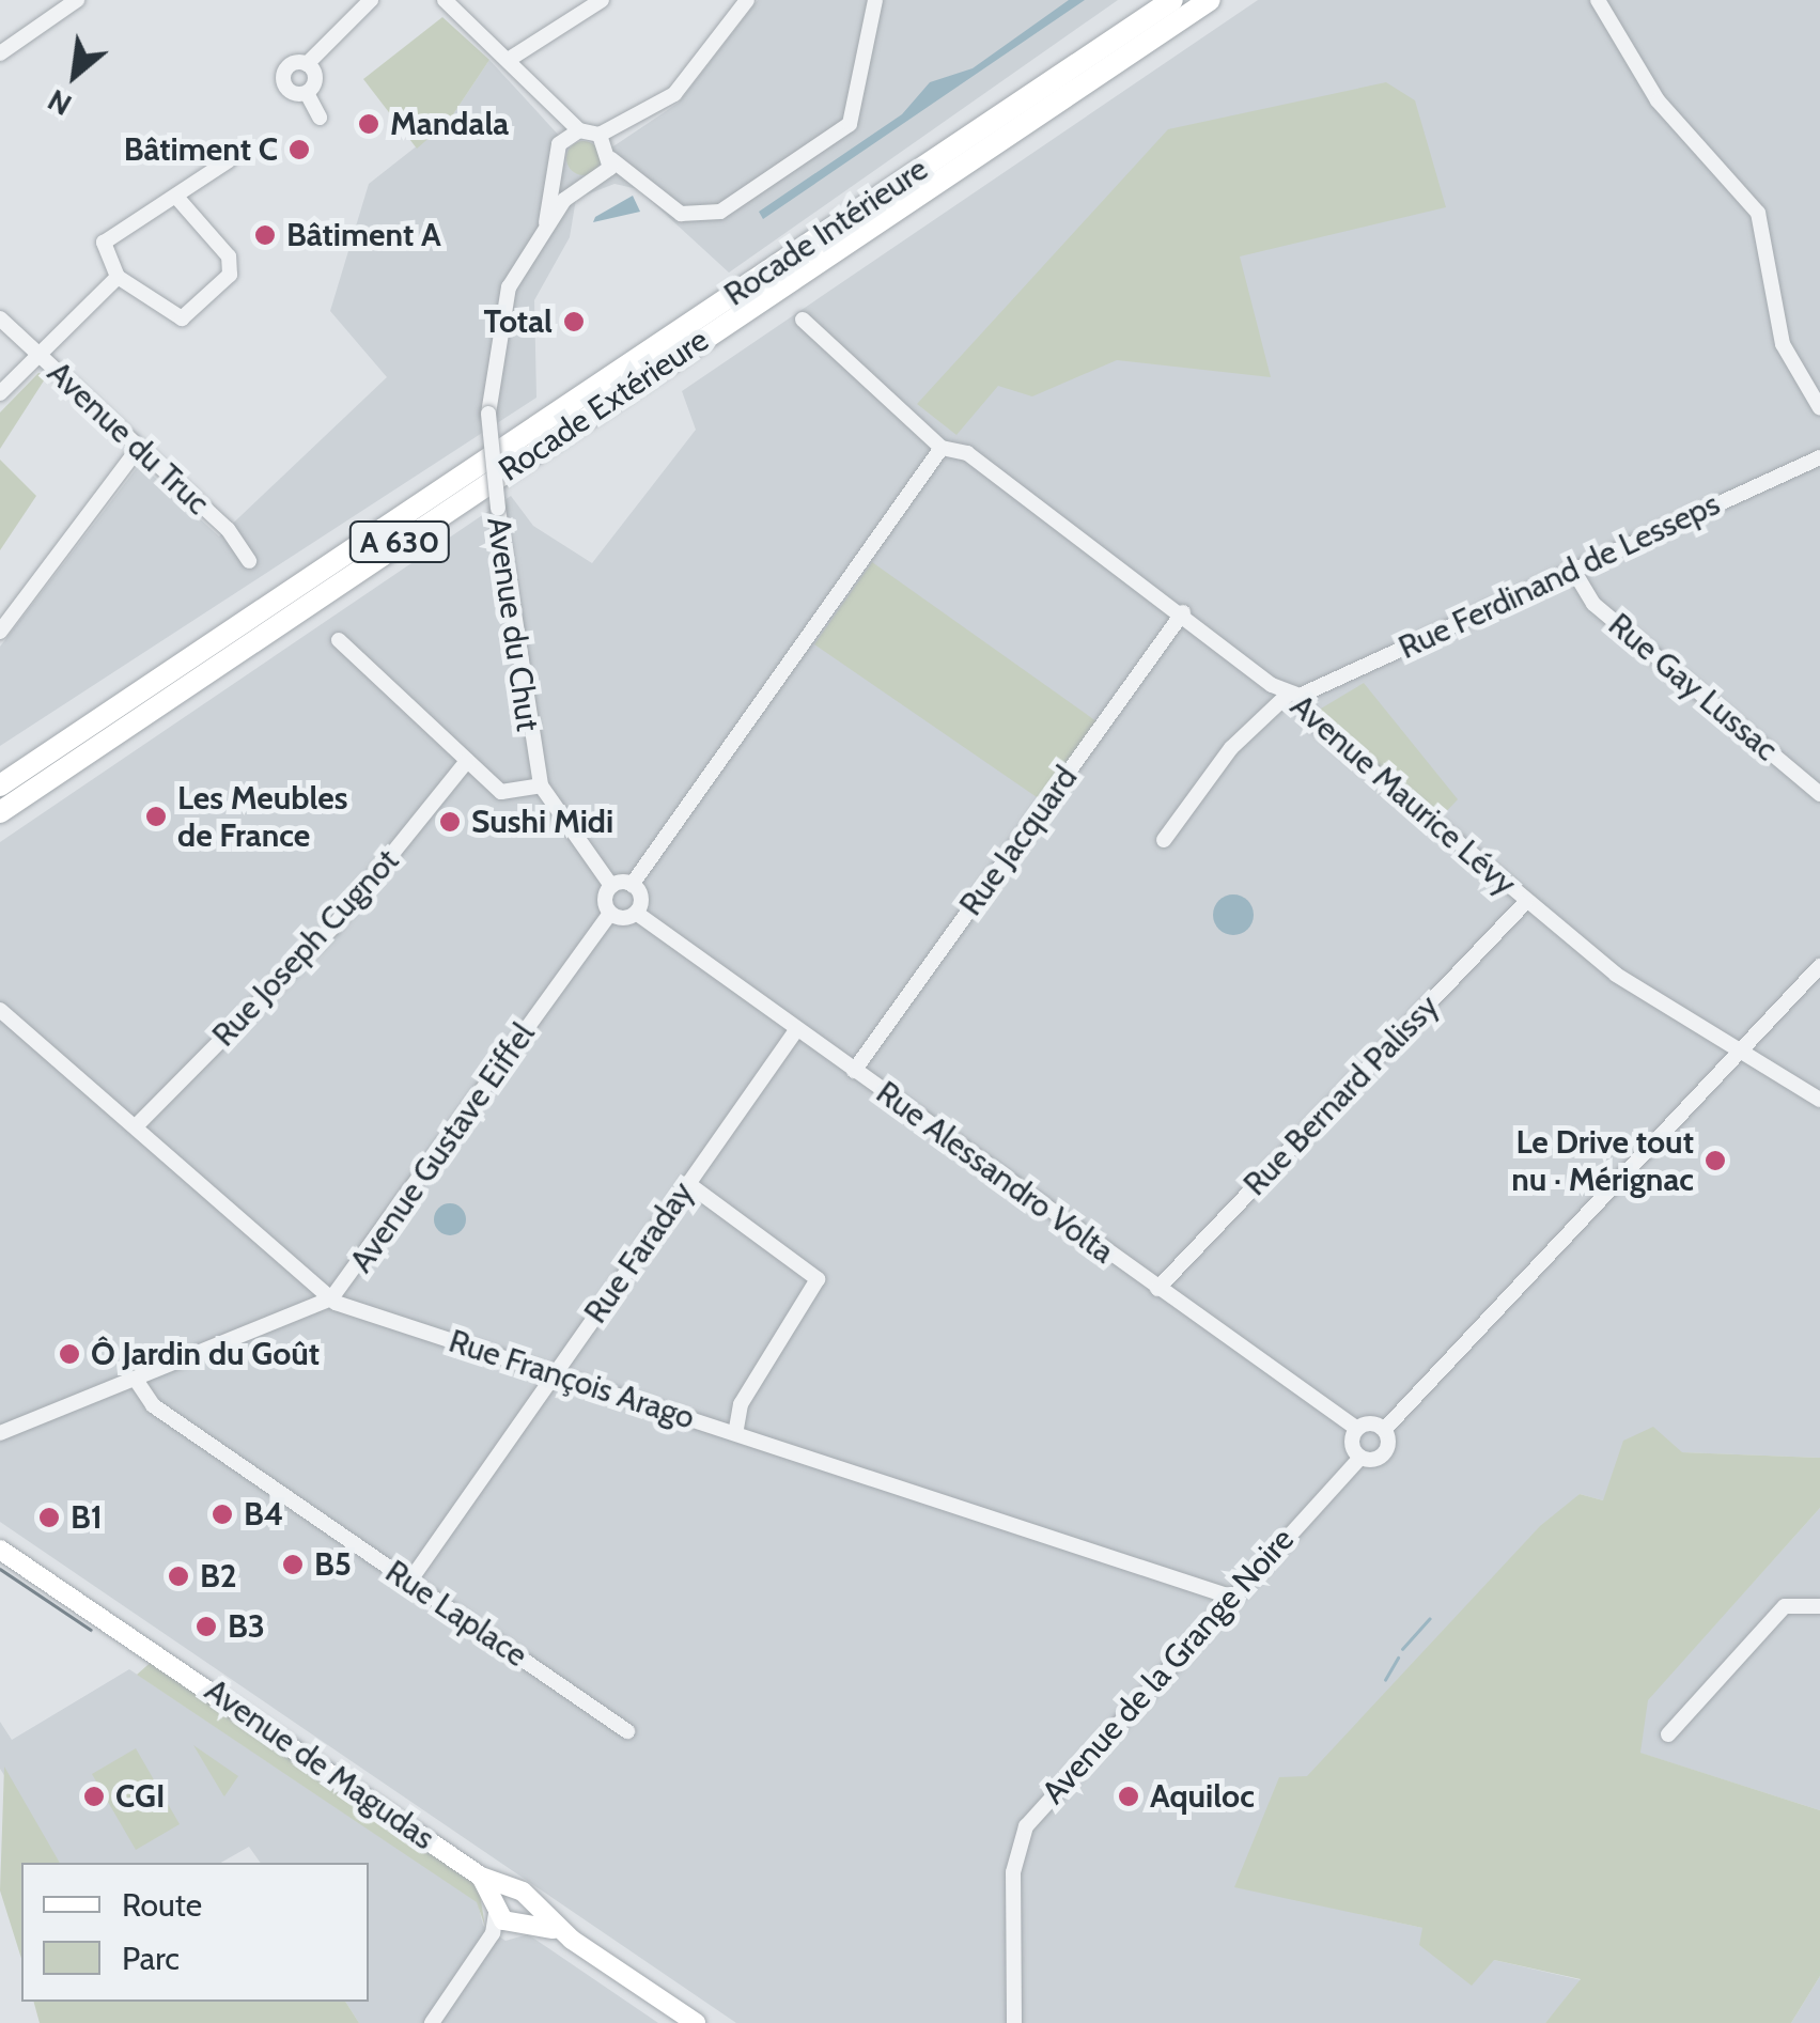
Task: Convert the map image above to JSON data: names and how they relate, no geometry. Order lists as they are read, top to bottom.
{
  "streets": {
    "highway": ["Rocade Intérieure", "Rocade Extérieure", "A 630"],
    "main road": ["Avenue de Magudas"],
    "street": [
      "Avenue du Truc",
      "Rue Ferdinand de Lesseps",
      "Avenue du Chut",
      "Rue Gay Lussac",
      "Avenue Maurice Lévy",
      "Rue Jacquard",
      "Rue Joseph Cugnot",
      "Rue Bernard Palissy",
      "Avenue Gustave Eiffel",
      "Rue Alessandro Volta",
      "Rue Faraday",
      "Rue François Arago",
      "Rue Laplace",
      "Avenue de la Grange Noire"
    ]
  },
  "crossings": [
    ["Rue Ferdinand de Lesseps", "Rue Gay Lussac"],
    ["Rue Ferdinand de Lesseps", "Avenue Maurice Lévy"],
    ["Avenue Maurice Lévy", "Rue Jacquard"],
    ["Avenue Maurice Lévy", "Rue Bernard Palissy"],
    ["Rue Jacquard", "Rue Alessandro Volta"],
    ["Rue Joseph Cugnot", "Rue François Arago"],
    ["Rue Bernard Palissy", "Rue Alessandro Volta"],
    ["Avenue Gustave Eiffel", "Rue François Arago"],
    ["Avenue Gustave Eiffel", "Rue Laplace"],
    ["Rue Alessandro Volta", "Rue Faraday"],
    ["Rue Faraday", "Rue François Arago"],
    ["Rue Faraday", "Rue Laplace"],
    ["Rue François Arago", "Avenue de la Grange Noire"]
  ],
  "places": [
    "Mandala",
    "Bâtiment C",
    "Bâtiment A",
    "Total",
    "Les Meubles de France",
    "Sushi Midi",
    "Le Drive tout nu · Mérignac",
    "Ô Jardin du Goût",
    "B4",
    "B1",
    "B5",
    "B2",
    "B3",
    "CGI",
    "Aquiloc"
  ],
  "legend": ["Route", "Parc"],
  "north": "bottom left"
}
